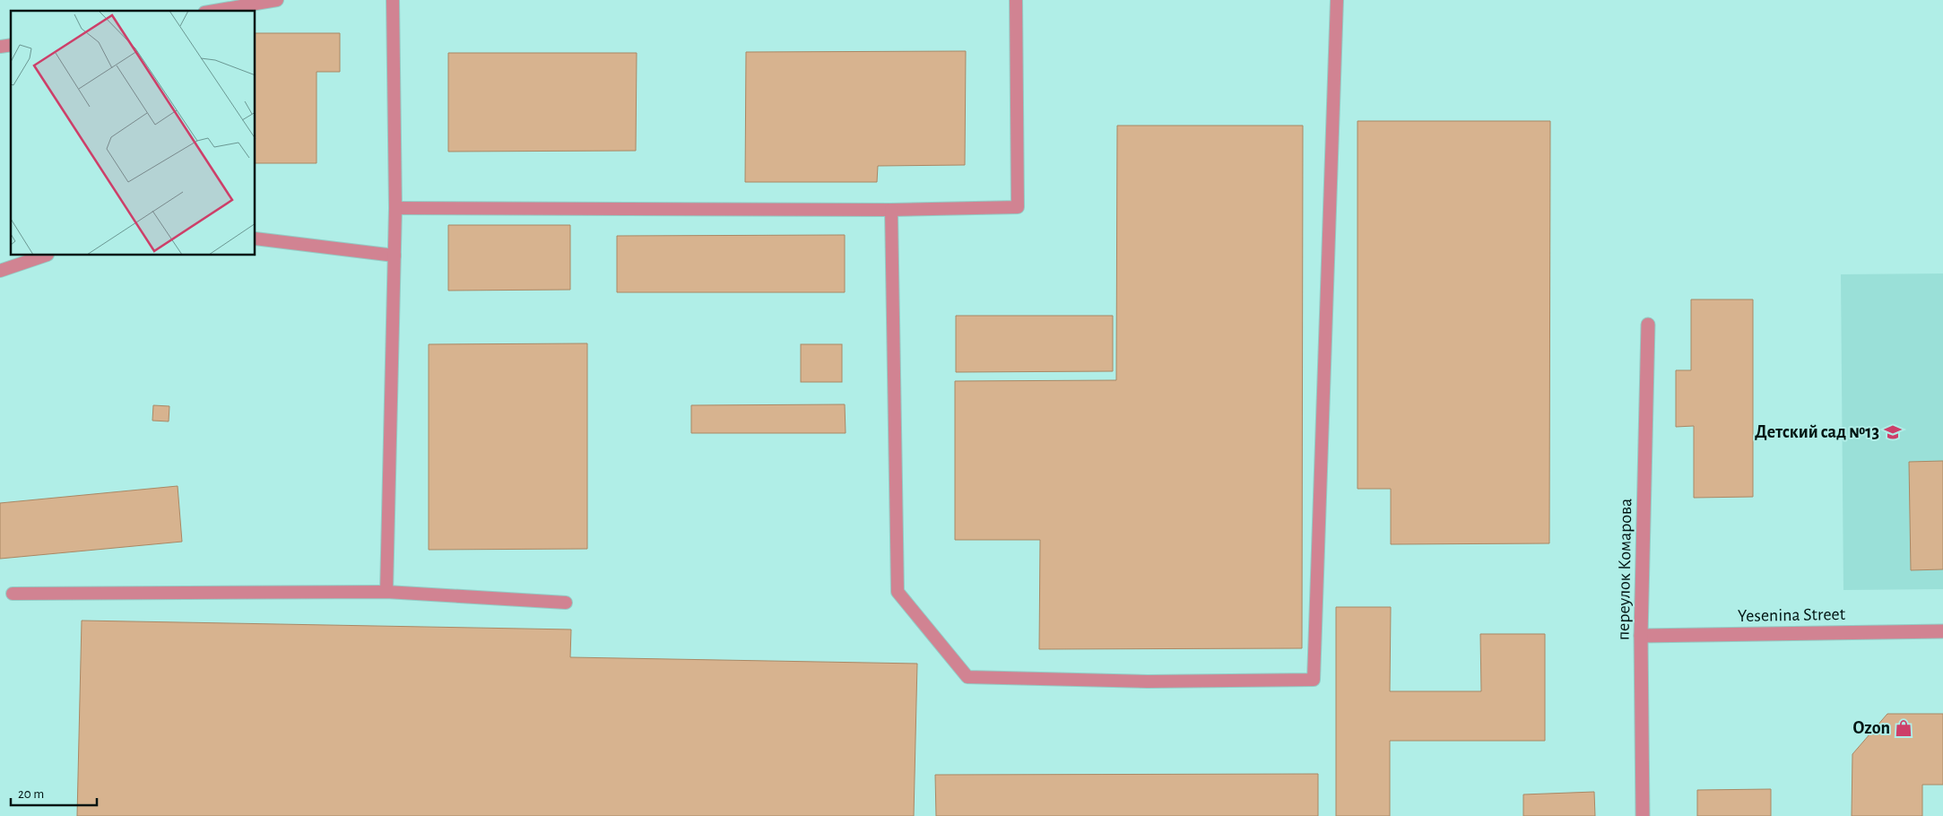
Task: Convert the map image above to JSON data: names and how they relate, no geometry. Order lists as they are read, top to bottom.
{
  "streets": {
    "street": ["переулок Комарова", "Yesenina Street"]
  },
  "crossings": [
    ["переулок Комарова", "Yesenina Street"]
  ],
  "places": {
    "school or university": ["Детский сад №13"],
    "shop": ["Ozon"]
  },
  "scale_bar": "20 m"
}
